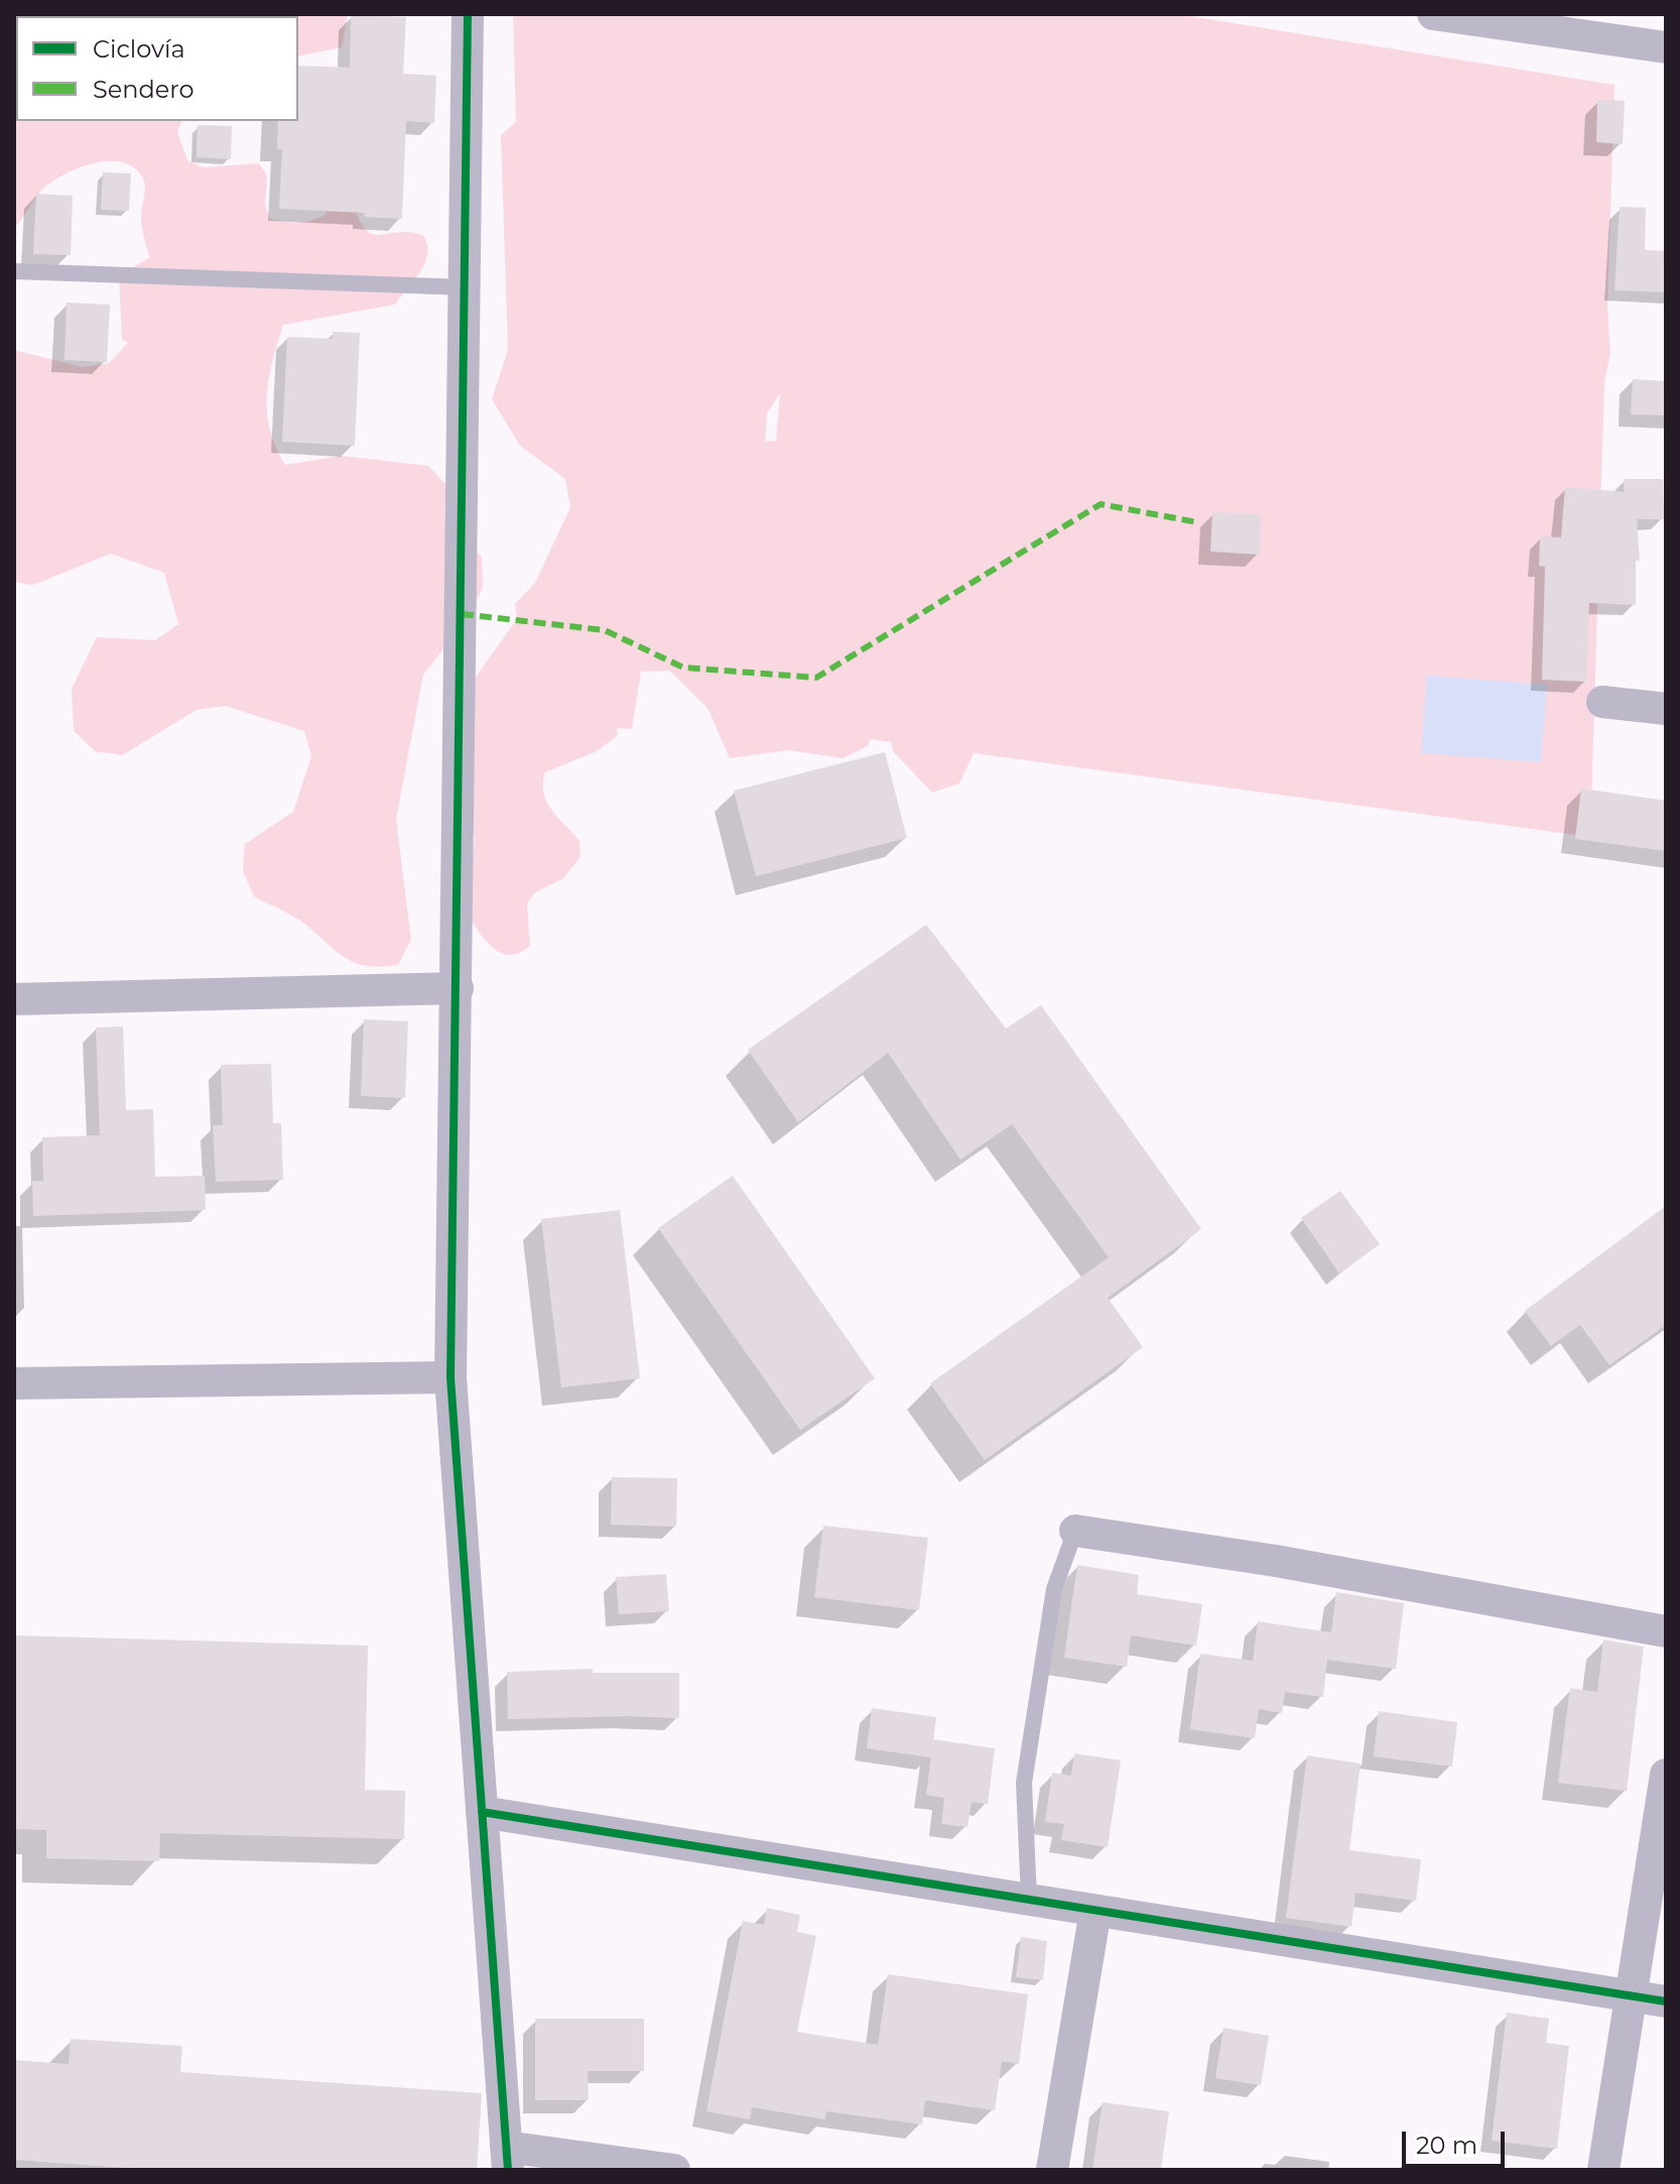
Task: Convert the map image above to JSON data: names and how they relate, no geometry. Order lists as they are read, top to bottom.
{
  "legend": ["Ciclovía", "Sendero"],
  "scale_bar": "20 m"
}
